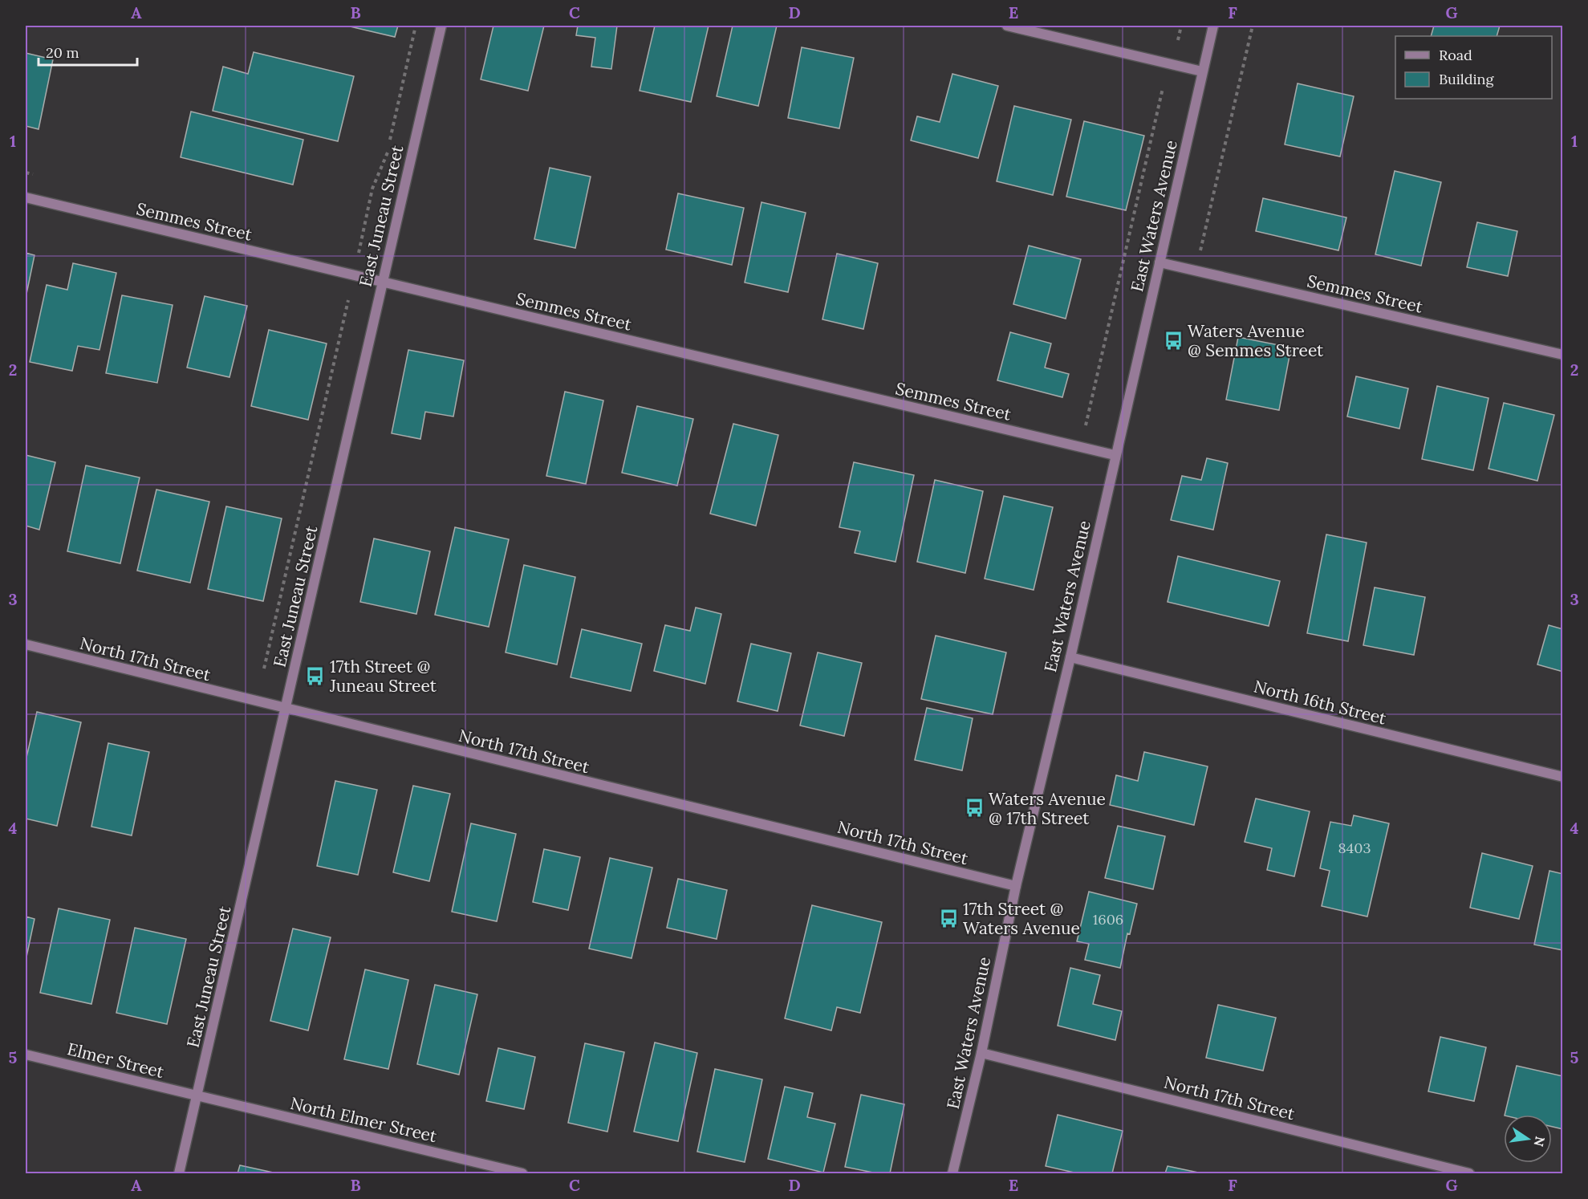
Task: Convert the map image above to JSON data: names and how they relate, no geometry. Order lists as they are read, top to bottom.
{
  "streets": {
    "street": [
      "East Juneau Street",
      "East Waters Avenue",
      "Semmes Street",
      "North 17th Street",
      "North 16th Street",
      "Elmer Street",
      "North Elmer Street"
    ]
  },
  "crossings": [
    ["East Juneau Street", "Semmes Street"],
    ["East Juneau Street", "North 17th Street"],
    ["East Juneau Street", "Elmer Street"],
    ["East Juneau Street", "North Elmer Street"],
    ["East Waters Avenue", "Semmes Street"],
    ["East Waters Avenue", "North 17th Street"],
    ["East Waters Avenue", "North 16th Street"],
    ["Elmer Street", "North Elmer Street"]
  ],
  "places": {
    "bus stop": [
      "Waters Avenue @ Semmes Street",
      "17th Street @ Juneau Street",
      "Waters Avenue @ 17th Street",
      "17th Street @ Waters Avenue"
    ]
  },
  "house_numbers": ["8403", "1606"],
  "legend": ["Road", "Building"],
  "scale_bar": "20 m",
  "north": "right",
  "grid": {
    "columns": [
      "A",
      "B",
      "C",
      "D",
      "E",
      "F",
      "G"
    ],
    "rows": [
      "1",
      "2",
      "3",
      "4",
      "5"
    ]
  }
}
